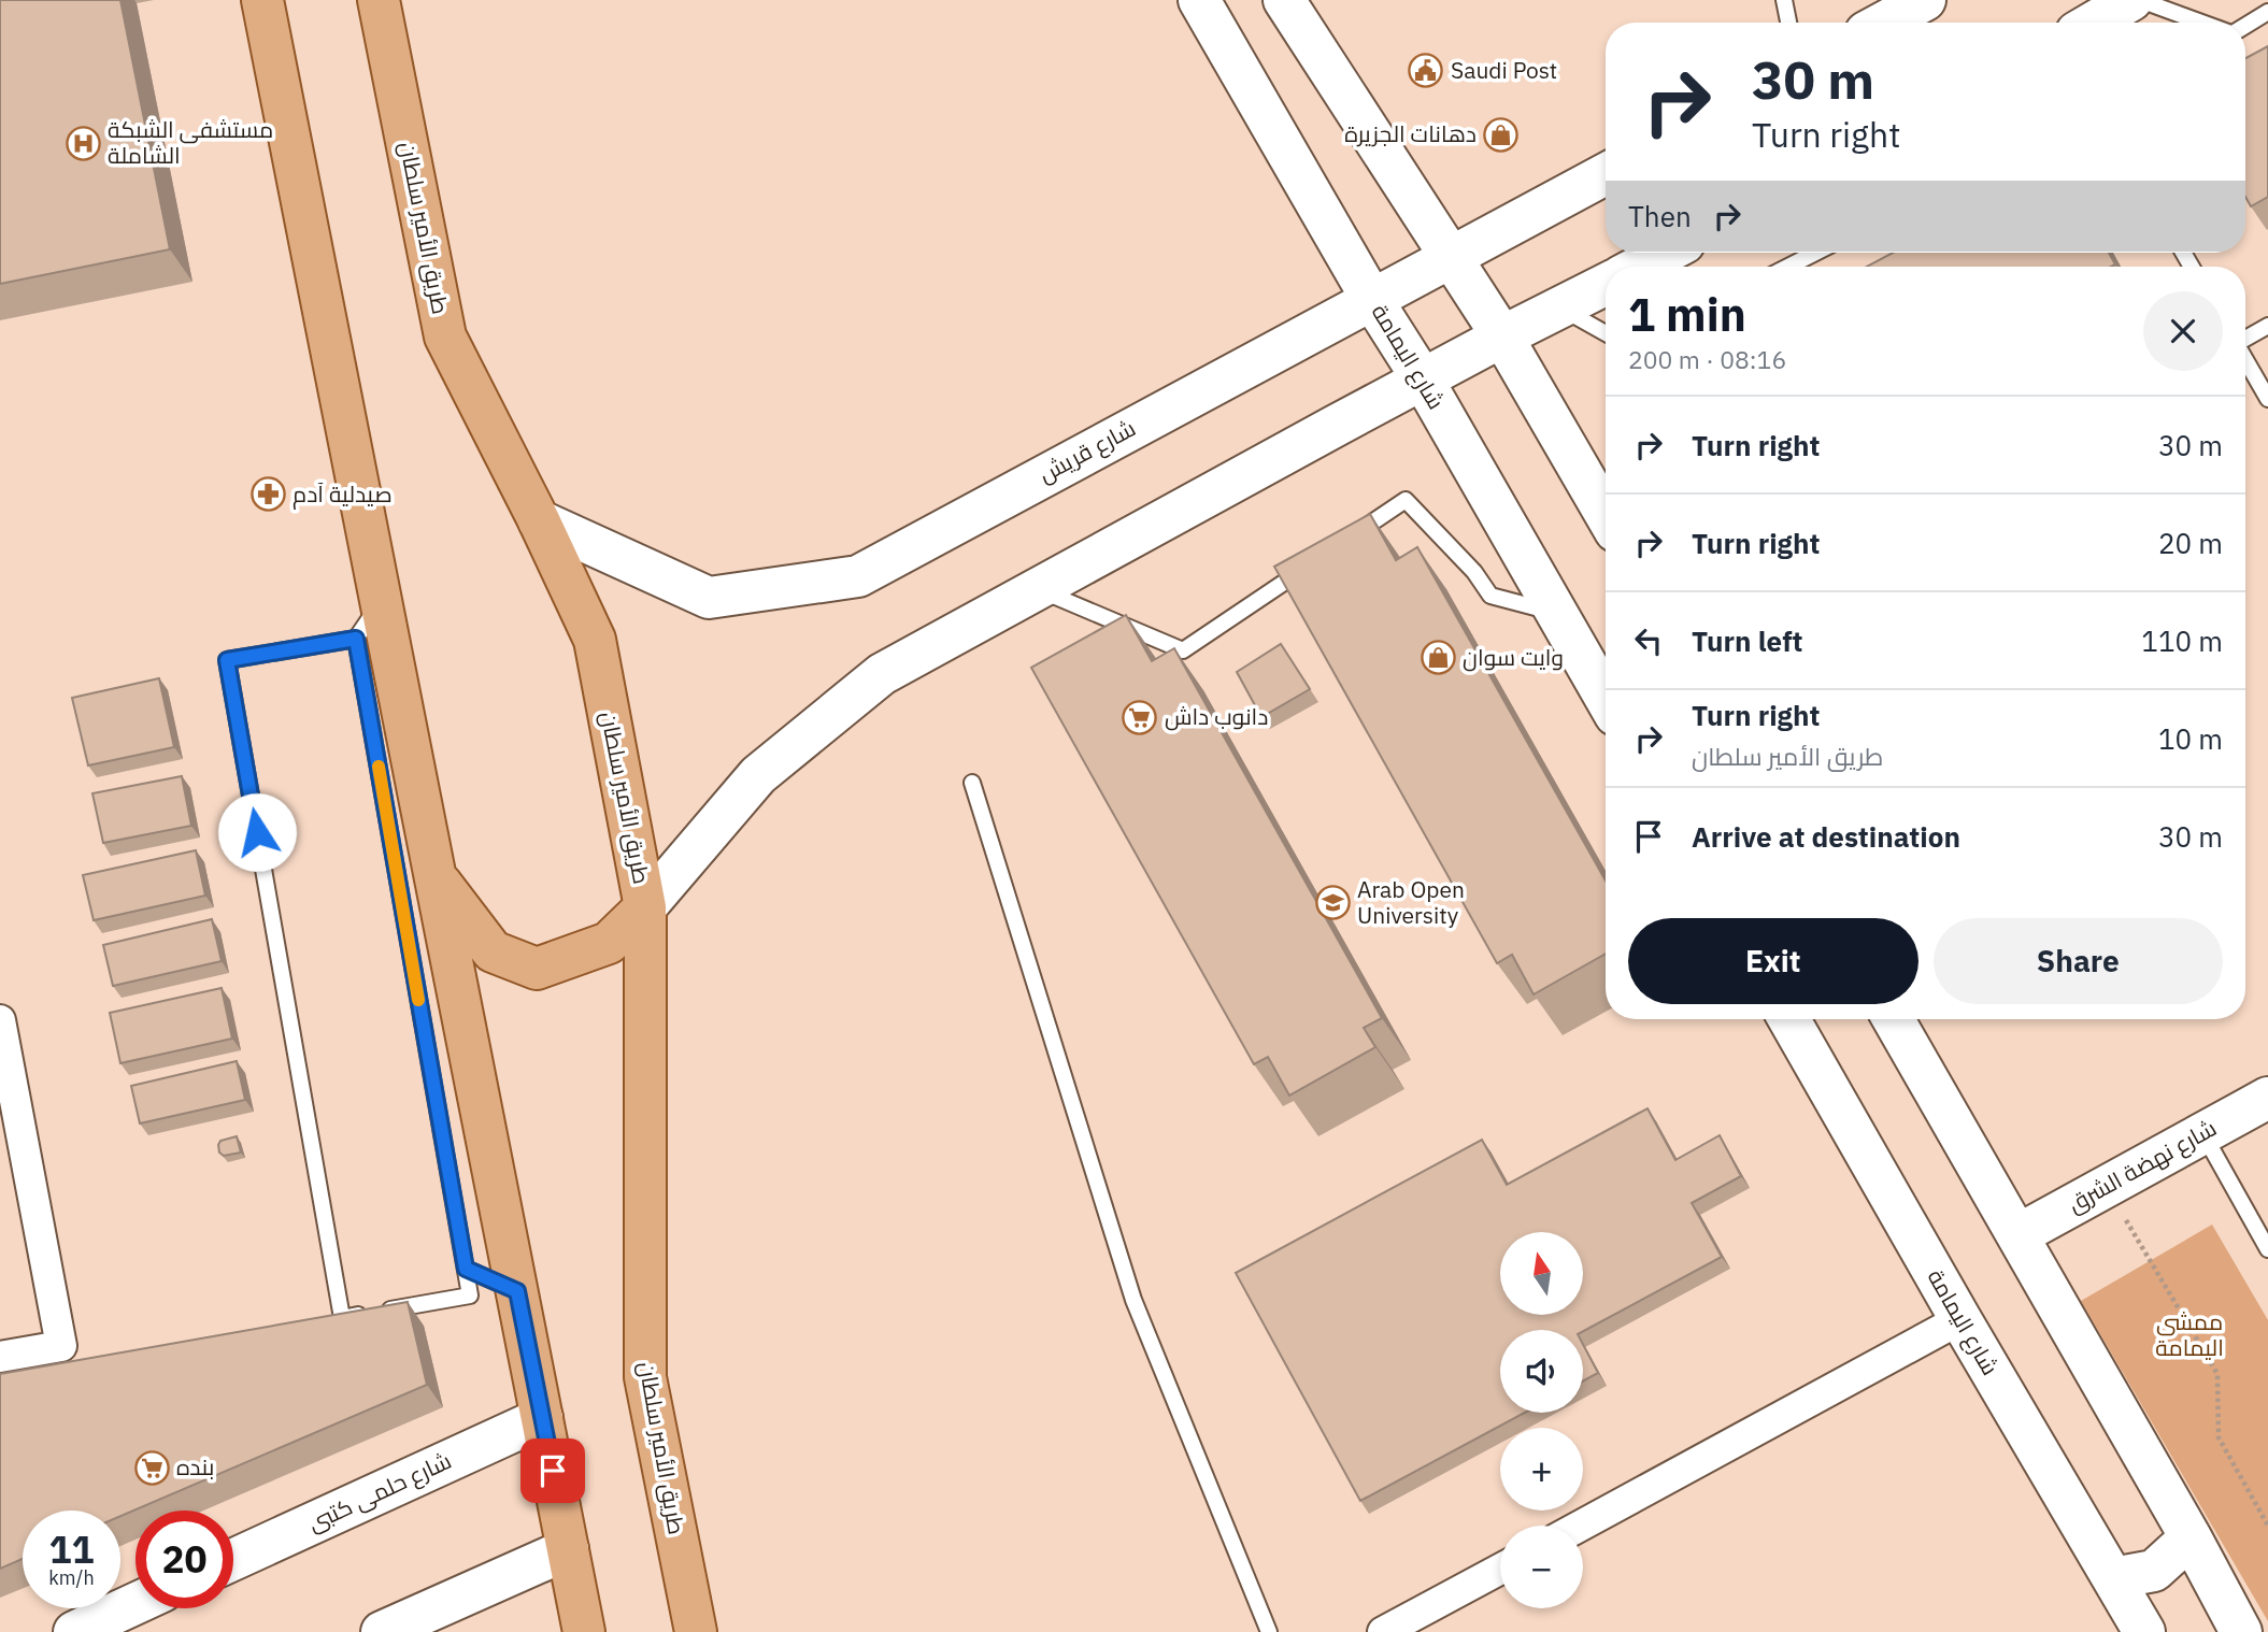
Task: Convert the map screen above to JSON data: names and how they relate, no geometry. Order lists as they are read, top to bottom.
{
  "streets": {
    "main road": [
      "طريق الأمير سلطان",
      "شارع اليمامة",
      "شارع قريش",
      "شارع نهضة الشرق",
      "شارع حلمى كتبى"
    ]
  },
  "crossings": [
    ["طريق الأمير سلطان", "شارع قريش"],
    ["شارع اليمامة", "شارع قريش"]
  ],
  "parks": ["ممشى اليمامة"],
  "places": {
    "public building": ["Saudi Post"],
    "shop": ["دهانات الجزيرة", "وايت سوان"],
    "hospital": ["مستشفى الشبكة الشاملة"],
    "pharmacy": ["صيدلية آدم"],
    "supermarket": ["دانوب داش", "بنده"],
    "school or university": ["Arab Open University"]
  },
  "north": "top",
  "page": {
    "turn": ["30 m", "Turn right"],
    "then": "Then",
    "heading": ["1 min", "200 m · 08:16"],
    "list": [
      {
        "name": "Turn right",
        "value": "30 m"
      },
      {
        "name": "Turn right",
        "value": "20 m"
      },
      {
        "name": "Turn left",
        "value": "110 m"
      },
      {
        "name": "Turn right",
        "note": "طريق الأمير سلطان",
        "value": "10 m"
      },
      {
        "name": "Arrive at destination",
        "value": "30 m"
      }
    ],
    "buttons": ["Exit", "Share"],
    "map_buttons": ["+", "−"],
    "speed": "11 km/h",
    "limit": "20"
  }
}
